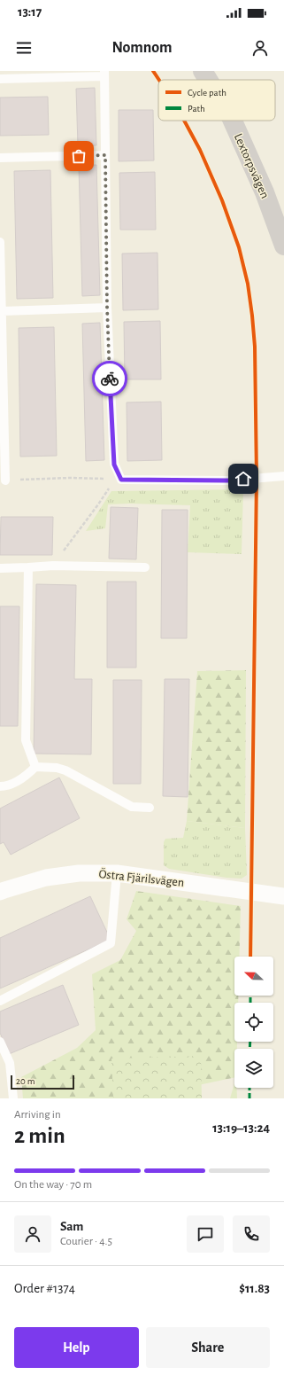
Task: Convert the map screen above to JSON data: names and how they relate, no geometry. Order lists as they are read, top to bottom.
{
  "streets": {
    "street": ["Lextorpsvägen", "Östra Fjärilsvägen"]
  },
  "legend": ["Cycle path", "Path"],
  "scale_bar": "20 m",
  "north": "left",
  "page": {
    "status": "13:17",
    "header": "Nomnom",
    "scale": "20 m",
    "heading": ["2 min", "Arriving in", "13:19–13:24"],
    "panel": [
      "Sam",
      "Courier · 4.5",
      "Order #1374",
      "$11.83"
    ],
    "bar": "On the way · 70 m",
    "buttons": ["Help", "Share"]
  }
}
